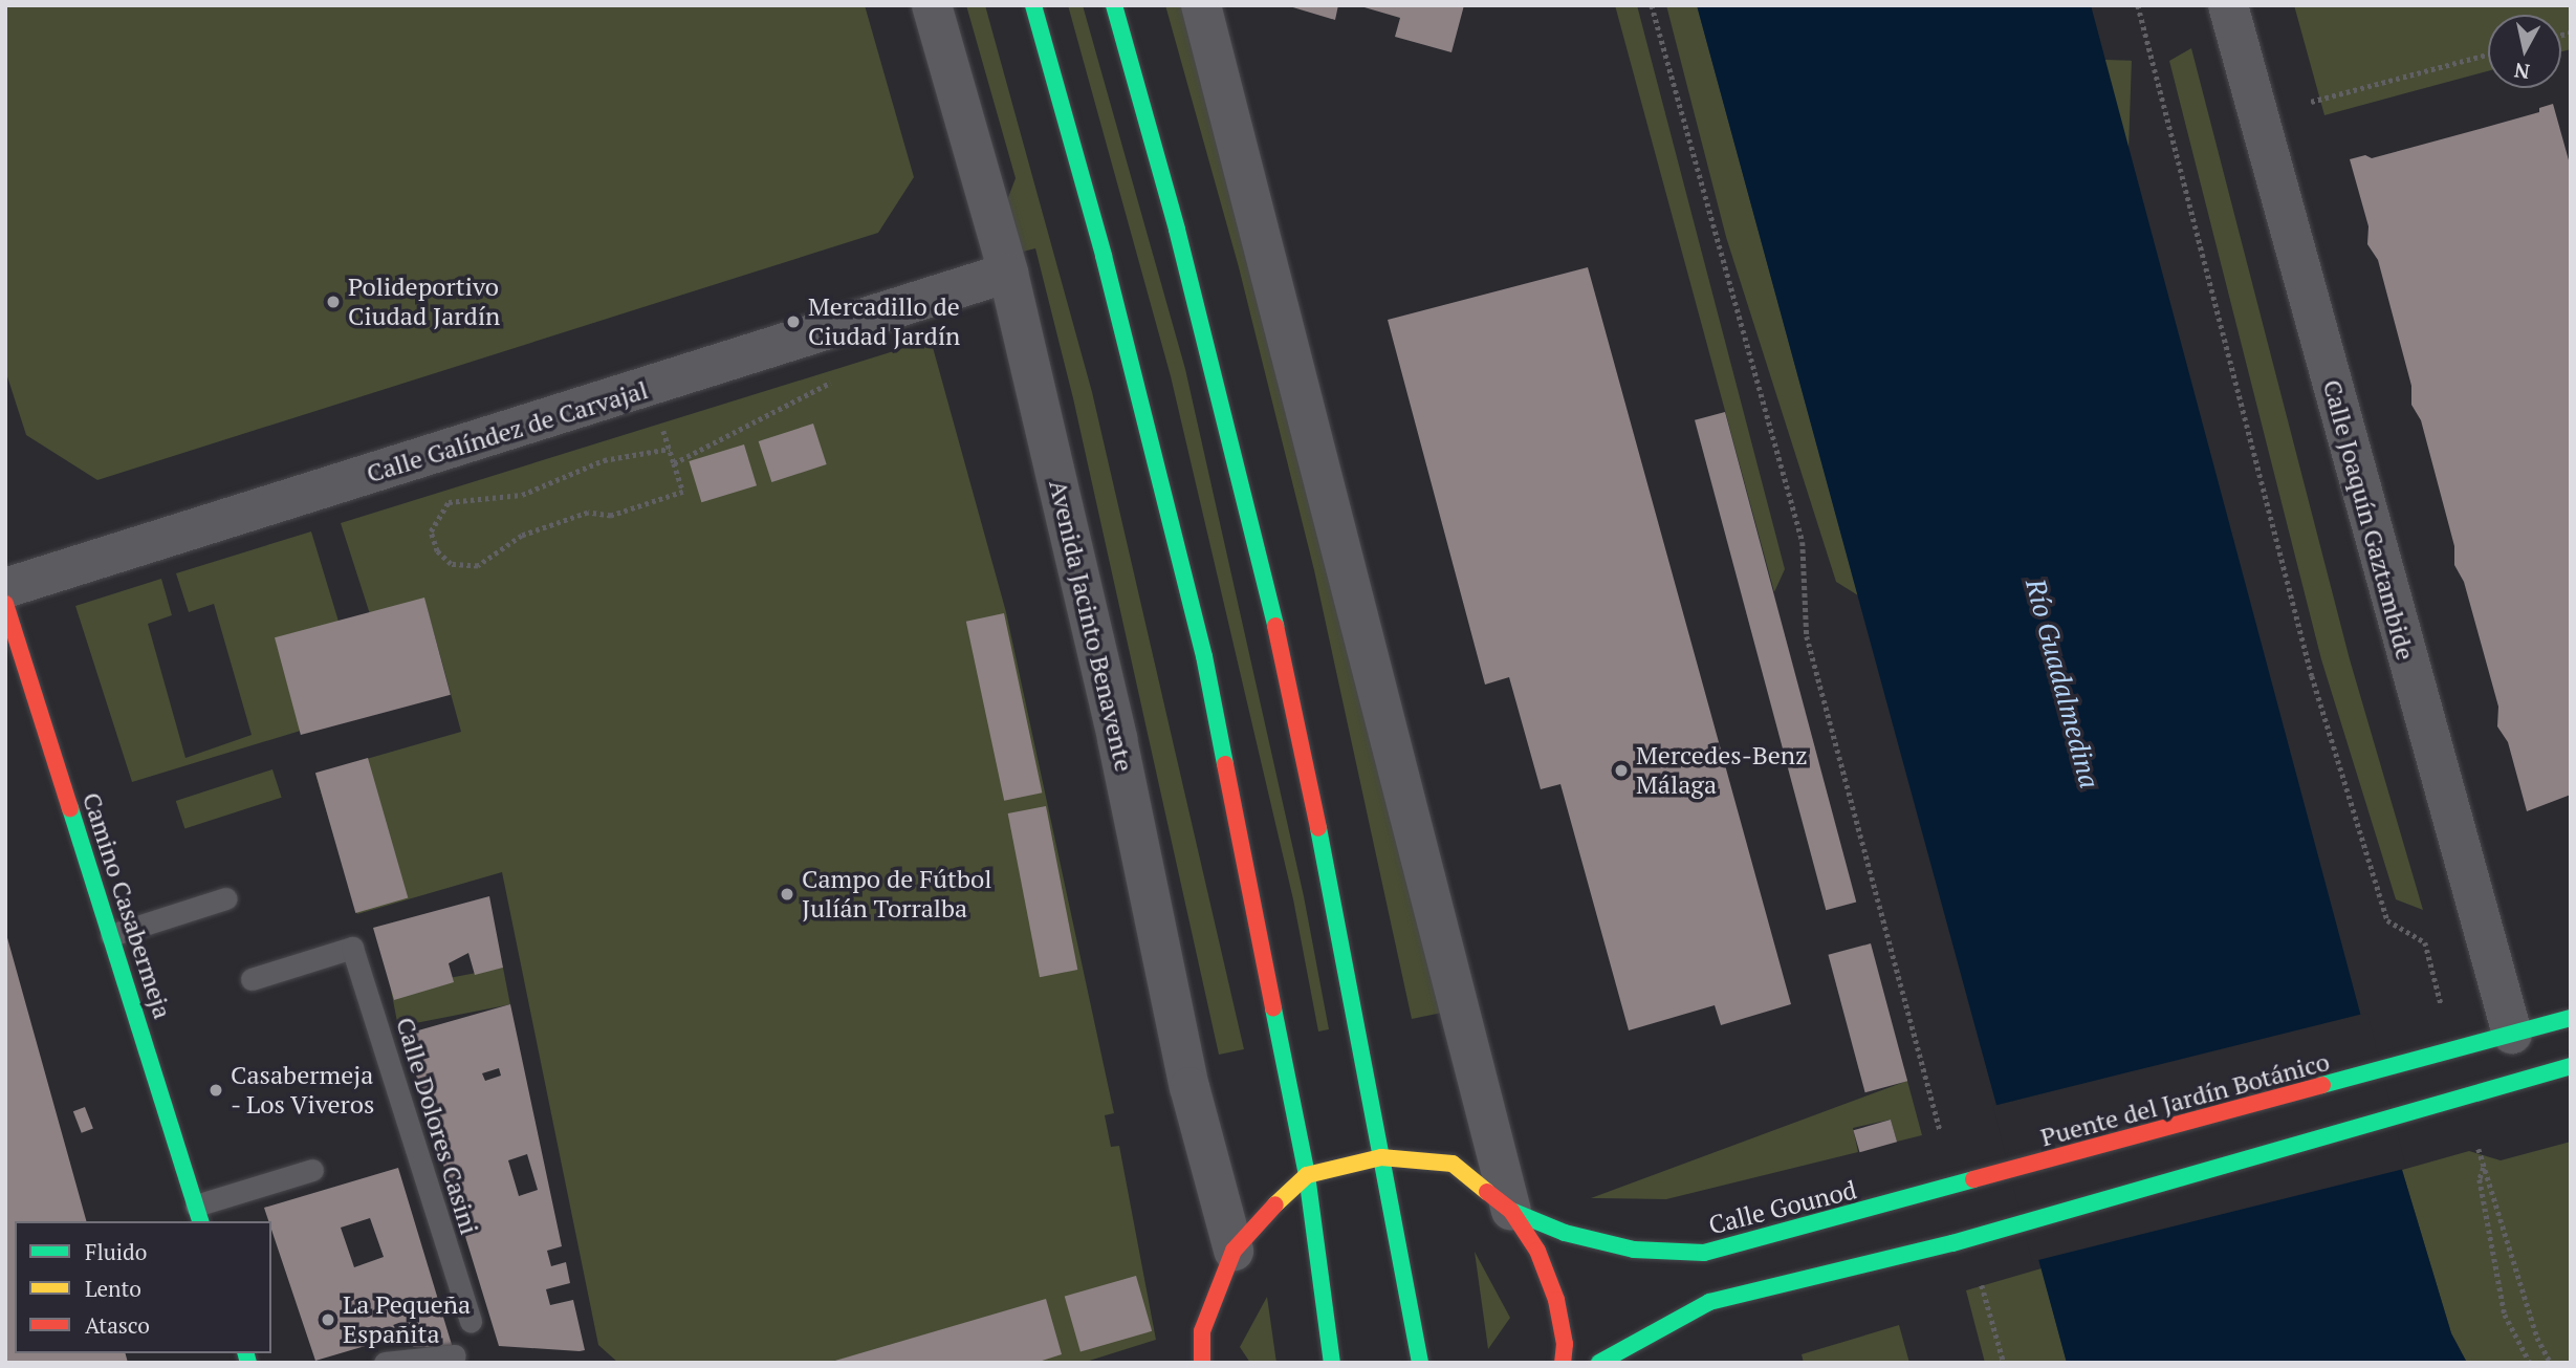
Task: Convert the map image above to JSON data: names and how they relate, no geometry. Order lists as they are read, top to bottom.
{
  "streets": {
    "main road": ["Camino Casabermeja", "Puente del Jardín Botánico", "Calle Gounod"],
    "street": ["Calle Galíndez de Carvajal", "Calle Joaquín Gaztambide", "Avenida Jacinto Benavente"],
    "lane": ["Calle Dolores Casini"]
  },
  "crossings": [
    ["Calle Galíndez de Carvajal", "Avenida Jacinto Benavente"],
    ["Calle Joaquín Gaztambide", "Puente del Jardín Botánico"],
    ["Puente del Jardín Botánico", "Calle Gounod"]
  ],
  "water": ["Río Guadalmedina"],
  "places": [
    "Polideportivo Ciudad Jardín",
    "Mercadillo de Ciudad Jardín",
    "Mercedes-Benz Málaga",
    "Campo de Fútbol Julíán Torralba",
    "Casabermeja - Los Viveros",
    "La Pequeña Españita"
  ],
  "legend": ["Fluido", "Lento", "Atasco"],
  "north": "bottom"
}
